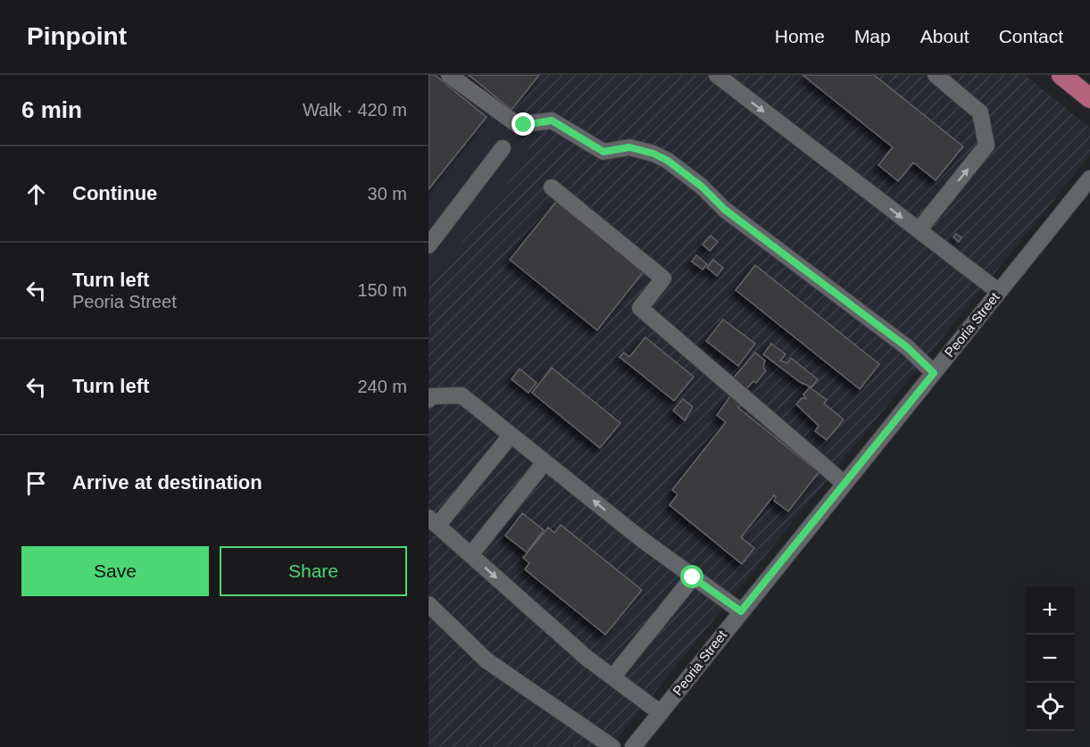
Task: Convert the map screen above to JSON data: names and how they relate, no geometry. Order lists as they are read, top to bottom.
{
  "streets": {
    "street": ["Peoria Street"]
  },
  "page": {
    "header": "Pinpoint",
    "nav": [
      "Home",
      "Map",
      "About",
      "Contact"
    ],
    "heading": ["6 min", "Walk · 420 m"],
    "list": [
      ["Continue", "30 m"],
      ["Turn left", "Peoria Street", "150 m"],
      ["Turn left", "240 m"],
      "Arrive at destination"
    ],
    "buttons": ["Save", "Share"],
    "map_buttons": ["+", "−"]
  }
}
